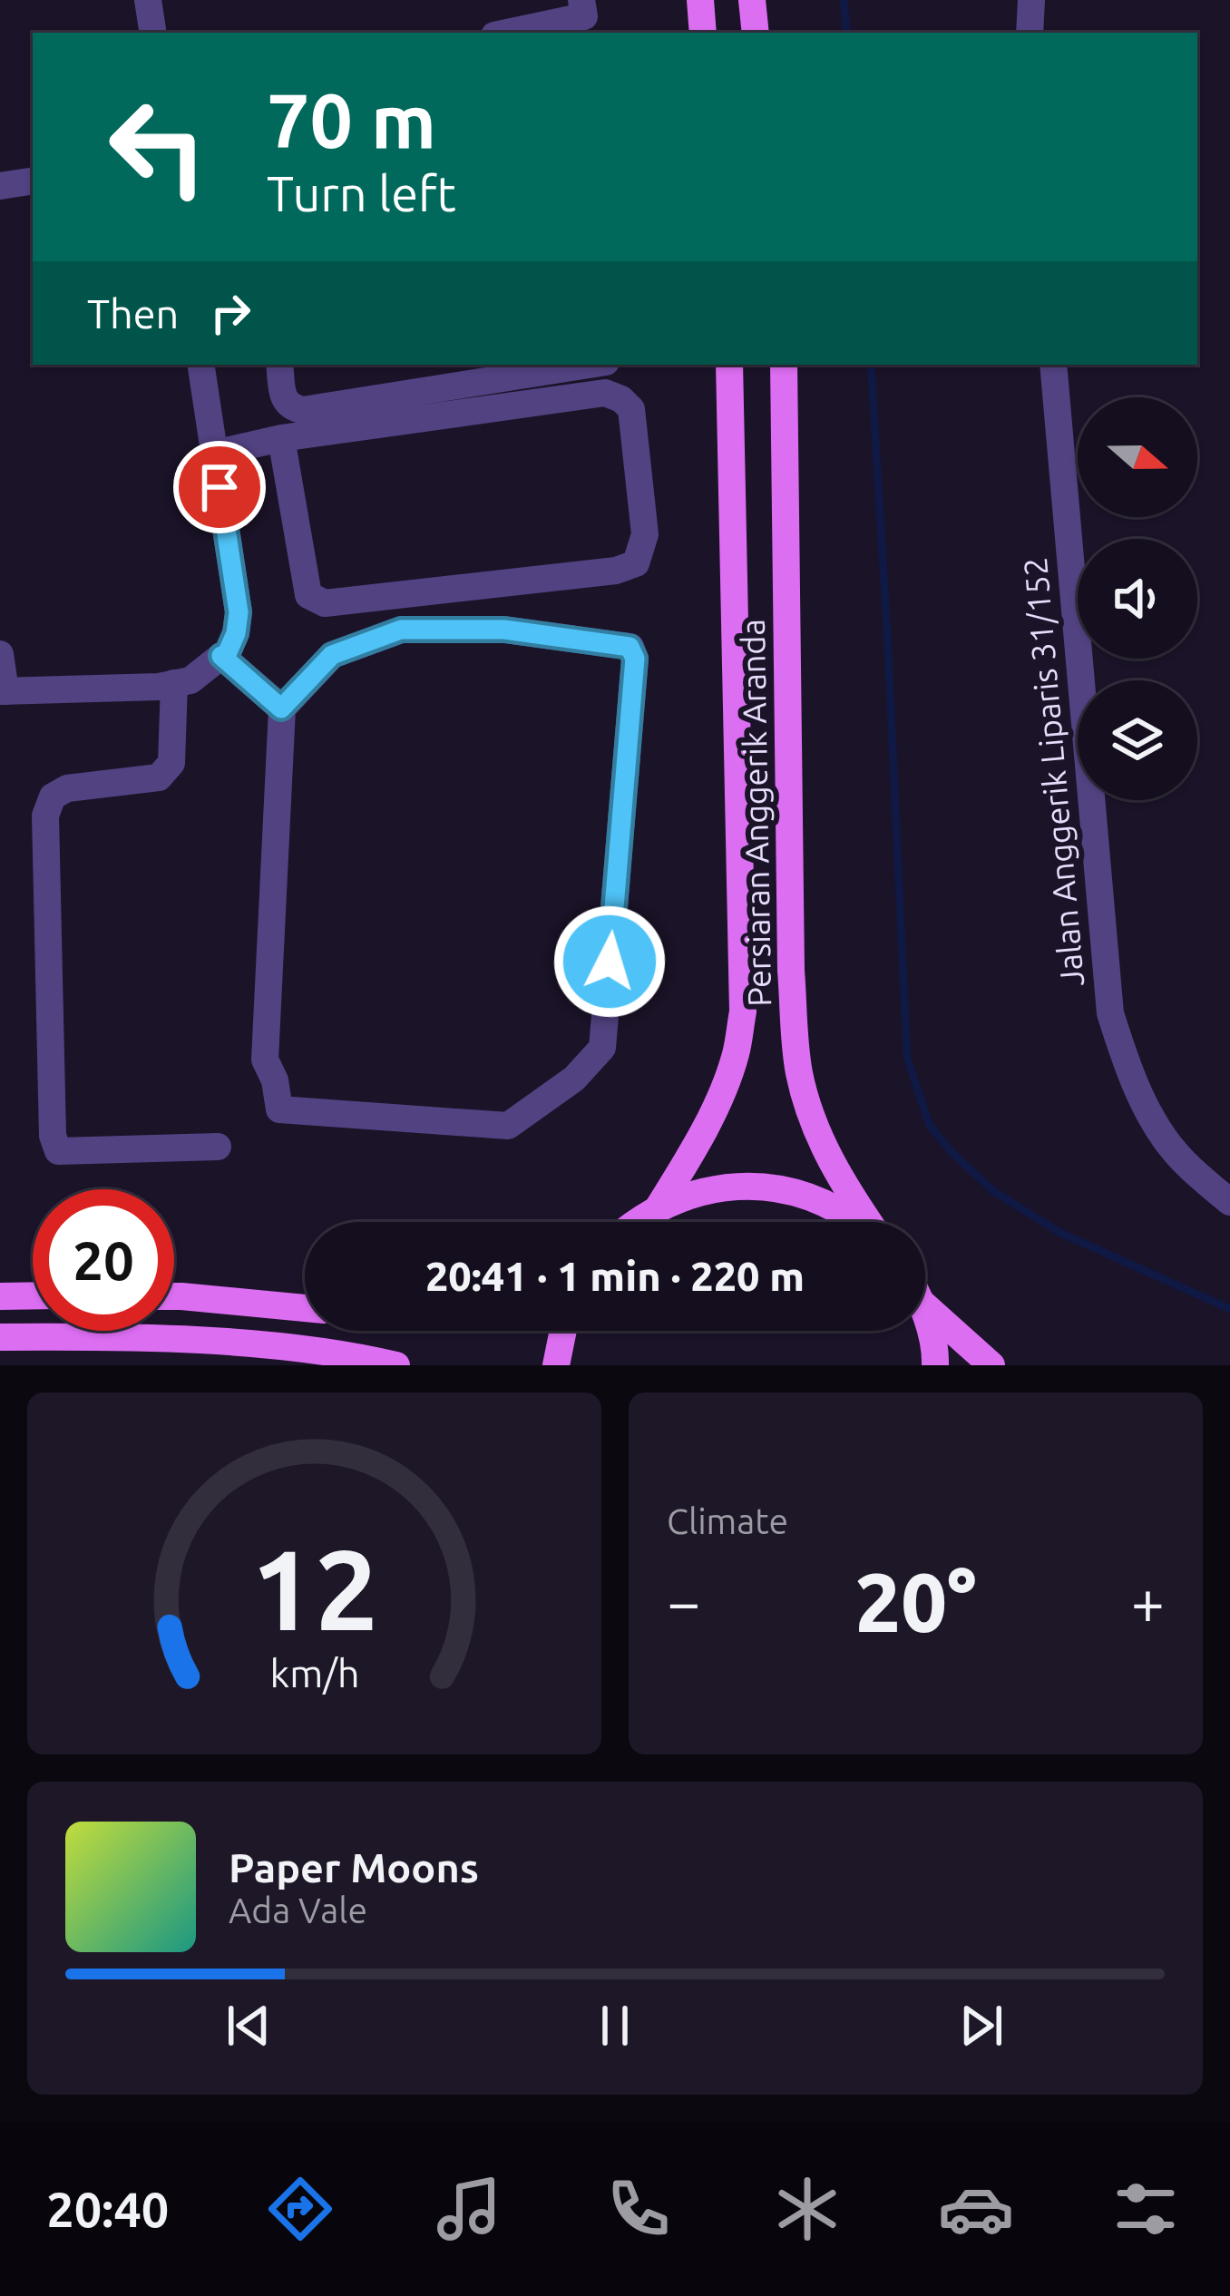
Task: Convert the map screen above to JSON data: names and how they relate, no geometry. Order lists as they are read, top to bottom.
{
  "streets": {
    "main road": ["Persiaran Anggerik Aranda"],
    "street": ["Jalan Anggerik Liparis 31/152"]
  },
  "north": "right",
  "page": {
    "turn": ["70 m", "Turn left"],
    "then": "Then",
    "limit": "20",
    "trip": "20:41 · 1 min · 220 m",
    "tile": "Climate",
    "heat": ["−", "20°", "+"],
    "song": ["Paper Moons", "Ada Vale"],
    "tabs": "20:40",
    "gauge": ["12", "km/h"]
  }
}
